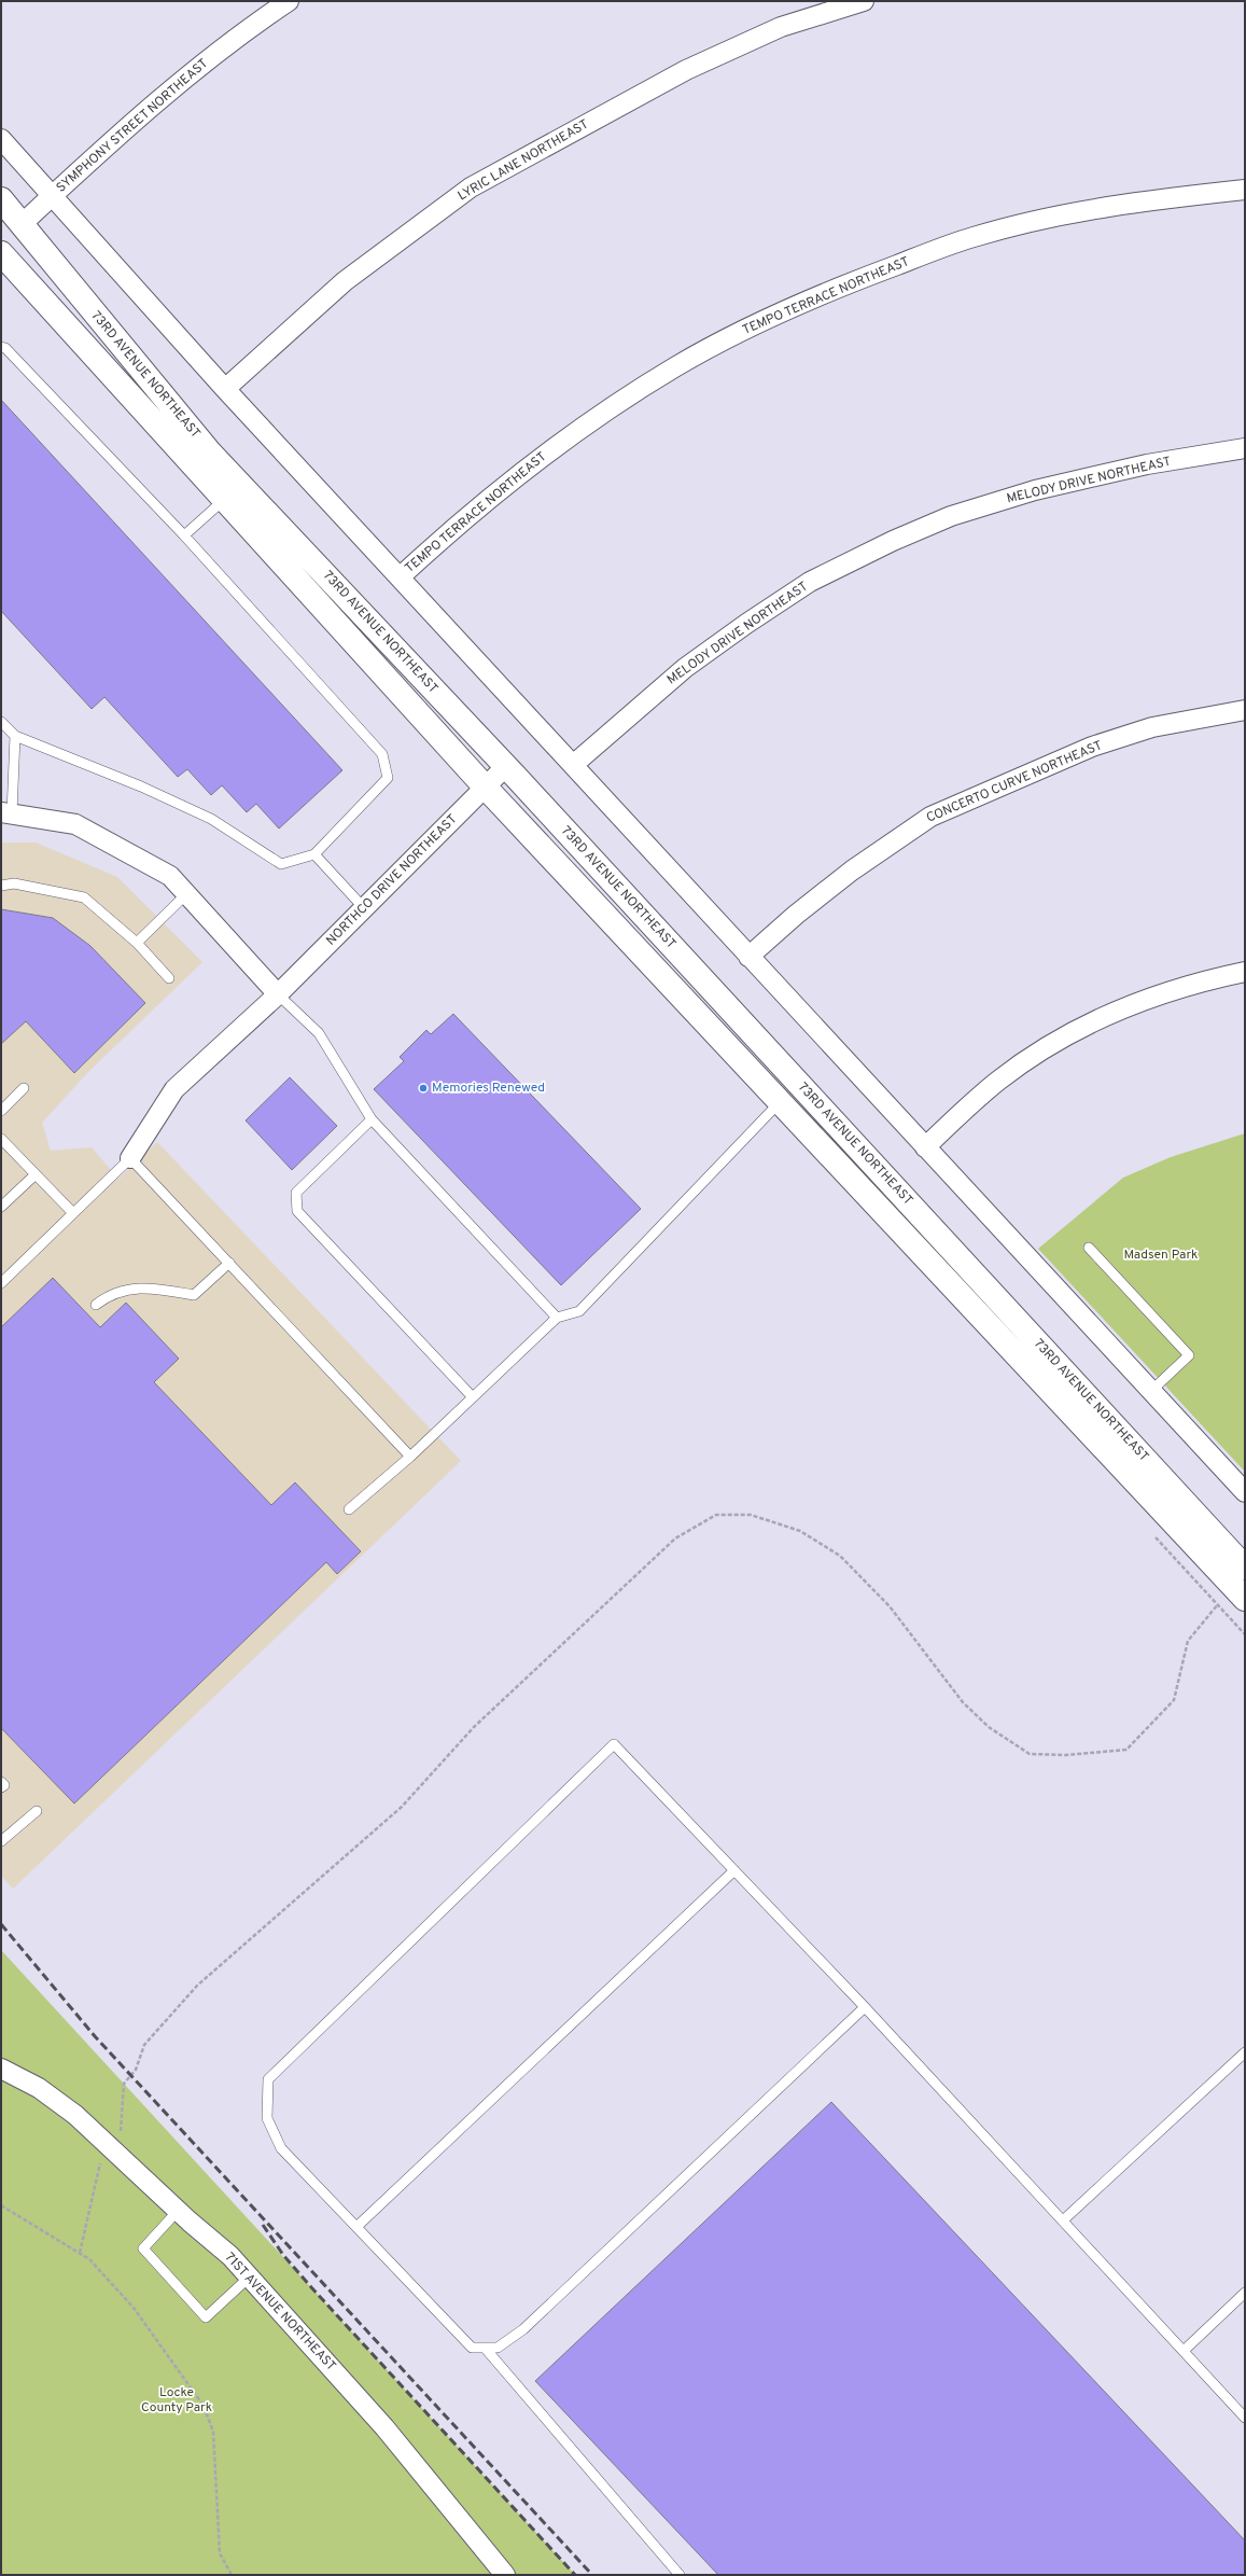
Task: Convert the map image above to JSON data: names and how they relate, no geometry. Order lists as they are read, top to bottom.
{
  "streets": {
    "street": [
      "SYMPHONY STREET NORTHEAST",
      "LYRIC LANE NORTHEAST",
      "TEMPO TERRACE NORTHEAST",
      "73RD AVENUE NORTHEAST",
      "MELODY DRIVE NORTHEAST",
      "CONCERTO CURVE NORTHEAST",
      "NORTHCO DRIVE NORTHEAST",
      "71ST AVENUE NORTHEAST"
    ]
  },
  "crossings": [
    ["SYMPHONY STREET NORTHEAST", "73RD AVENUE NORTHEAST"],
    ["73RD AVENUE NORTHEAST", "NORTHCO DRIVE NORTHEAST"]
  ],
  "parks": ["Madsen Park", "Locke County Park"],
  "places": ["Memories Renewed"]
}
